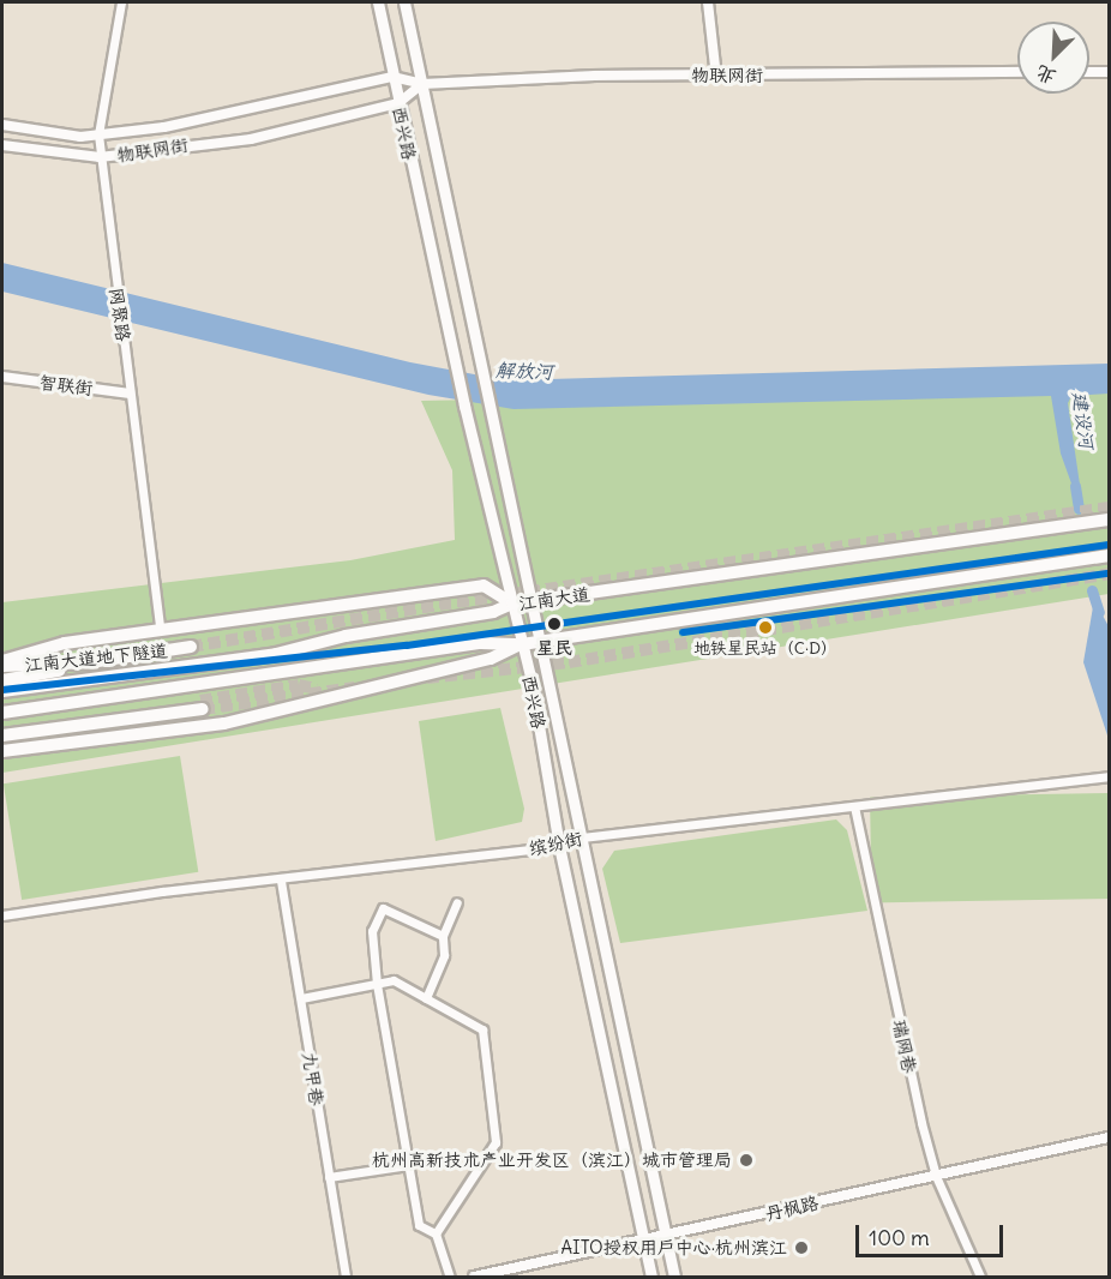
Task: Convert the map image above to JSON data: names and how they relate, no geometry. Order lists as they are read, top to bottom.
{
  "streets": {
    "main road": ["西兴路", "江南大道", "江南大道地下隧道"],
    "street": [
      "物联网街",
      "网聚路",
      "智联街",
      "缤纷街",
      "瑞网巷",
      "九甲巷",
      "丹枫路"
    ]
  },
  "crossings": [
    ["物联网街", "西兴路"],
    ["物联网街", "网聚路"],
    ["西兴路", "江南大道"],
    ["西兴路", "缤纷街"],
    ["西兴路", "丹枫路"],
    ["网聚路", "智联街"],
    ["缤纷街", "瑞网巷"],
    ["缤纷街", "九甲巷"],
    ["瑞网巷", "丹枫路"]
  ],
  "water": ["解放河", "建设河"],
  "places": [
    "星民",
    "地铁星民站（C·D）",
    "杭州高新技术产业开发区（滨江）城市管理局",
    "AITO授权用户中心·杭州滨江"
  ],
  "scale_bar": "100 m",
  "north": "bottom left"
}
